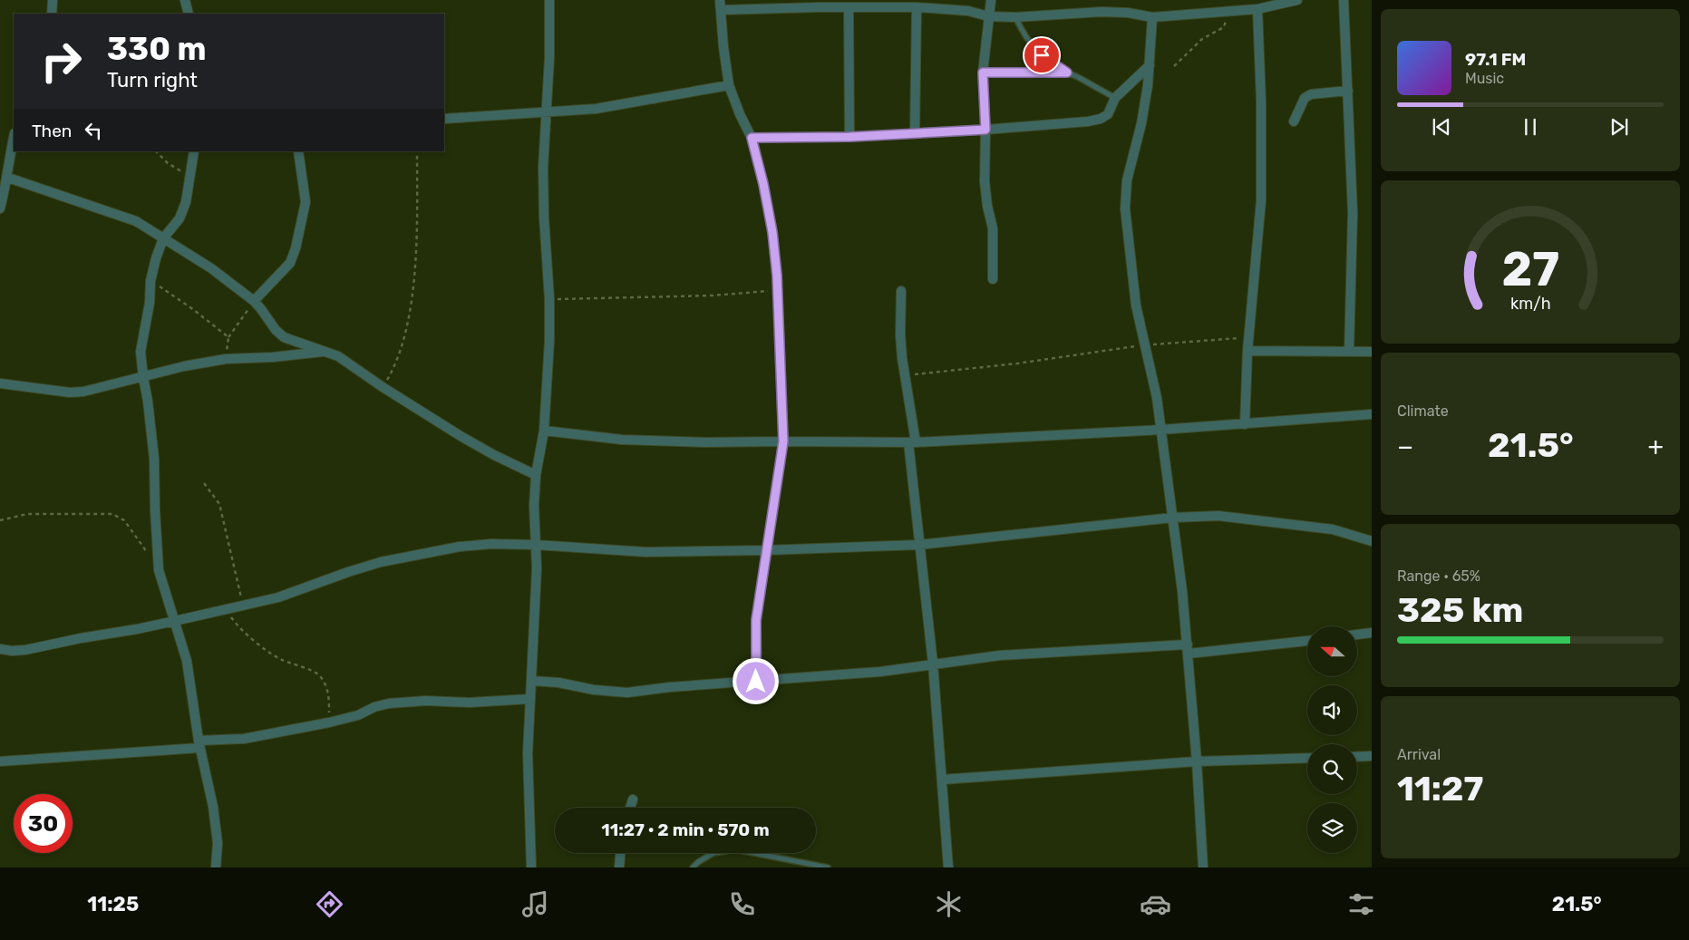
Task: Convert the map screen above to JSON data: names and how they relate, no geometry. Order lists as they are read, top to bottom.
{
  "north": "left",
  "page": {
    "turn": ["330 m", "Turn right"],
    "song": ["97.1 FM", "Music"],
    "then": "Then",
    "tile": [
      "Climate",
      ["Range · 65%", "325 km"],
      ["Arrival", "11:27"]
    ],
    "heat": ["−", "21.5°", "+"],
    "limit": "30",
    "trip": "11:27 · 2 min · 570 m",
    "tabs": ["11:25", "21.5°"],
    "gauge": ["27", "km/h"]
  }
}
